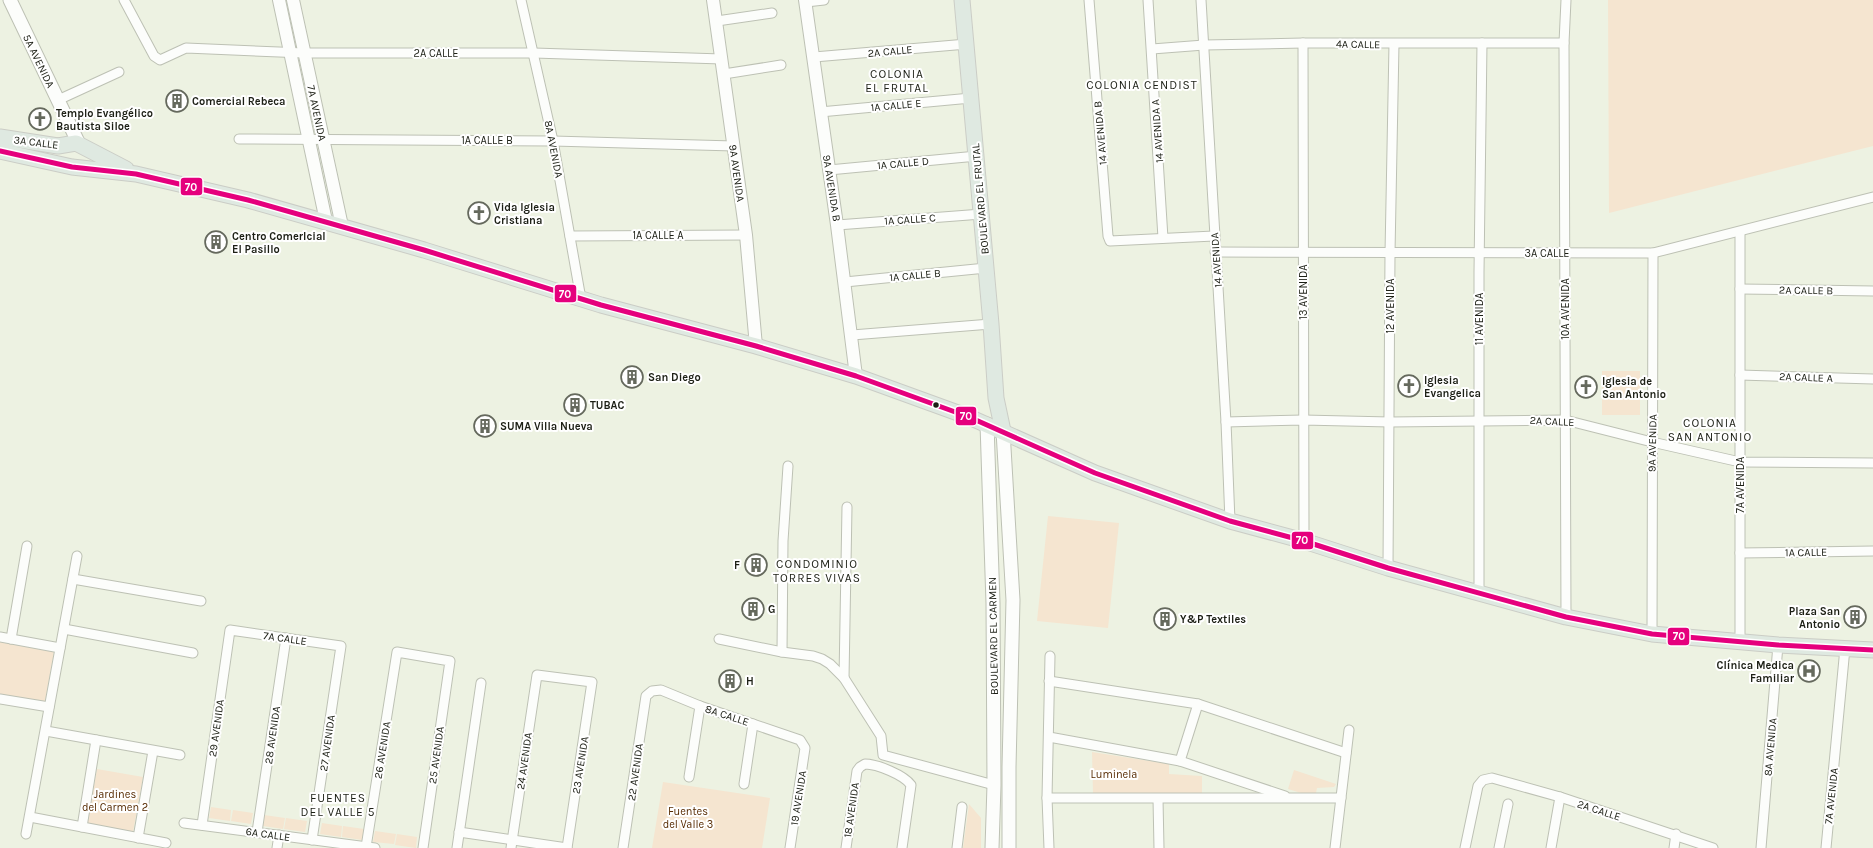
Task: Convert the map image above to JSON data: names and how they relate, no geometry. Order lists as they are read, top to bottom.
{
  "streets": {
    "main road": [
      "5A AVENIDA",
      "3A CALLE",
      "BOULEVARD EL FRUTAL",
      "BOULEVARD EL CARMEN"
    ],
    "street": [
      "4A CALLE",
      "2A CALLE",
      "1A CALLE E",
      "7A AVENIDA",
      "14 AVENIDA A",
      "14 AVENIDA B",
      "1A CALLE B",
      "8A AVENIDA",
      "1A CALLE D",
      "9A AVENIDA",
      "9A AVENIDA B",
      "1A CALLE C",
      "1A CALLE A",
      "14 AVENIDA",
      "2A CALLE B",
      "13 AVENIDA",
      "12 AVENIDA",
      "10A AVENIDA",
      "11 AVENIDA",
      "2A CALLE A",
      "1A CALLE",
      "7A CALLE",
      "8A CALLE",
      "29 AVENIDA",
      "28 AVENIDA",
      "27 AVENIDA",
      "26 AVENIDA",
      "25 AVENIDA",
      "24 AVENIDA",
      "23 AVENIDA",
      "22 AVENIDA",
      "19 AVENIDA",
      "18 AVENIDA",
      "6A CALLE"
    ]
  },
  "crossings": [
    ["4A CALLE", "14 AVENIDA A"],
    ["4A CALLE", "14 AVENIDA"],
    ["4A CALLE", "13 AVENIDA"],
    ["4A CALLE", "12 AVENIDA"],
    ["4A CALLE", "10A AVENIDA"],
    ["4A CALLE", "11 AVENIDA"],
    ["2A CALLE", "7A AVENIDA"],
    ["2A CALLE", "8A AVENIDA"],
    ["2A CALLE", "9A AVENIDA"],
    ["2A CALLE", "9A AVENIDA B"],
    ["2A CALLE", "BOULEVARD EL FRUTAL"],
    ["2A CALLE", "14 AVENIDA"],
    ["2A CALLE", "13 AVENIDA"],
    ["2A CALLE", "12 AVENIDA"],
    ["2A CALLE", "10A AVENIDA"],
    ["2A CALLE", "11 AVENIDA"],
    ["5A AVENIDA", "3A CALLE"],
    ["1A CALLE E", "9A AVENIDA B"],
    ["1A CALLE E", "BOULEVARD EL FRUTAL"],
    ["7A AVENIDA", "1A CALLE B"],
    ["7A AVENIDA", "3A CALLE"],
    ["7A AVENIDA", "2A CALLE B"],
    ["7A AVENIDA", "2A CALLE A"],
    ["7A AVENIDA", "1A CALLE"],
    ["14 AVENIDA A", "14 AVENIDA B"],
    ["1A CALLE B", "8A AVENIDA"],
    ["1A CALLE B", "9A AVENIDA"],
    ["1A CALLE B", "9A AVENIDA B"],
    ["1A CALLE B", "BOULEVARD EL FRUTAL"],
    ["3A CALLE", "8A AVENIDA"],
    ["3A CALLE", "9A AVENIDA"],
    ["3A CALLE", "9A AVENIDA B"],
    ["3A CALLE", "BOULEVARD EL FRUTAL"],
    ["3A CALLE", "14 AVENIDA"],
    ["3A CALLE", "13 AVENIDA"],
    ["3A CALLE", "12 AVENIDA"],
    ["3A CALLE", "10A AVENIDA"],
    ["3A CALLE", "11 AVENIDA"],
    ["3A CALLE", "BOULEVARD EL CARMEN"],
    ["8A AVENIDA", "1A CALLE A"],
    ["1A CALLE D", "9A AVENIDA B"],
    ["1A CALLE D", "BOULEVARD EL FRUTAL"],
    ["9A AVENIDA", "1A CALLE A"],
    ["9A AVENIDA B", "1A CALLE C"],
    ["BOULEVARD EL FRUTAL", "1A CALLE C"],
    ["BOULEVARD EL FRUTAL", "BOULEVARD EL CARMEN"],
    ["7A CALLE", "29 AVENIDA"],
    ["7A CALLE", "28 AVENIDA"],
    ["7A CALLE", "27 AVENIDA"],
    ["8A CALLE", "22 AVENIDA"],
    ["8A CALLE", "19 AVENIDA"],
    ["29 AVENIDA", "6A CALLE"],
    ["28 AVENIDA", "6A CALLE"],
    ["27 AVENIDA", "6A CALLE"],
    ["26 AVENIDA", "25 AVENIDA"],
    ["26 AVENIDA", "6A CALLE"],
    ["24 AVENIDA", "23 AVENIDA"]
  ],
  "districts": [
    "COLONIA EL FRUTAL",
    "COLONIA CENDIST",
    "COLONIA SAN ANTONIO",
    "CONDOMINIO TORRES VIVAS",
    "FUENTES DEL VALLE 5"
  ],
  "parks": ["Luminela", "Jardines del Carmen 2", "Fuentes del Valle 3"],
  "places": {
    "building": [
      "Comercial Rebeca",
      "Centro Comerlcial El Pasillo",
      "San Diego",
      "TUBAC",
      "SUMA Villa Nueva",
      "F",
      "G",
      "Plaza San Antonio",
      "Y&P Textiles",
      "H"
    ],
    "church": [
      "Templo Evangélico Bautista Siloe",
      "Vida Iglesia Cristiana",
      "Iglesia Evangelica",
      "Iglesia de San Antonio"
    ],
    "hospital": ["Clínica Medica Familiar"]
  },
  "lines": ["transit line 70"]
}
